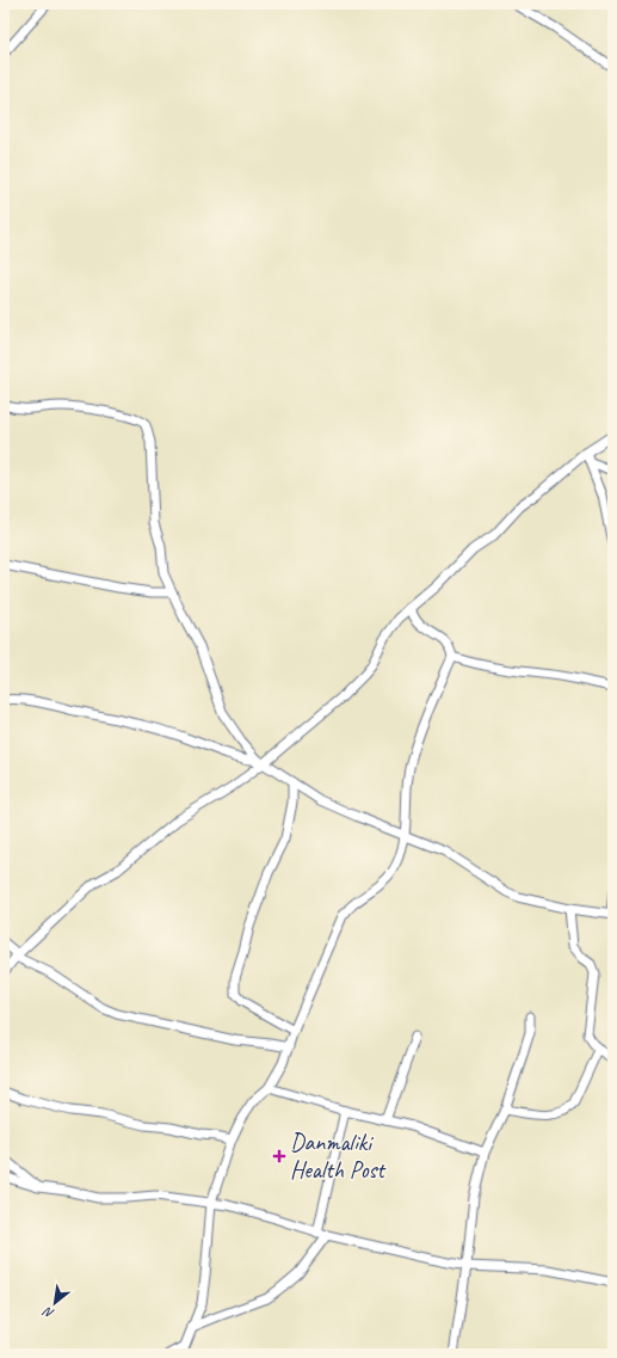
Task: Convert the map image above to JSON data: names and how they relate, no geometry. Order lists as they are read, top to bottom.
{
  "places": {
    "health": ["Danmaliki Health Post"]
  },
  "north": "bottom left"
}
